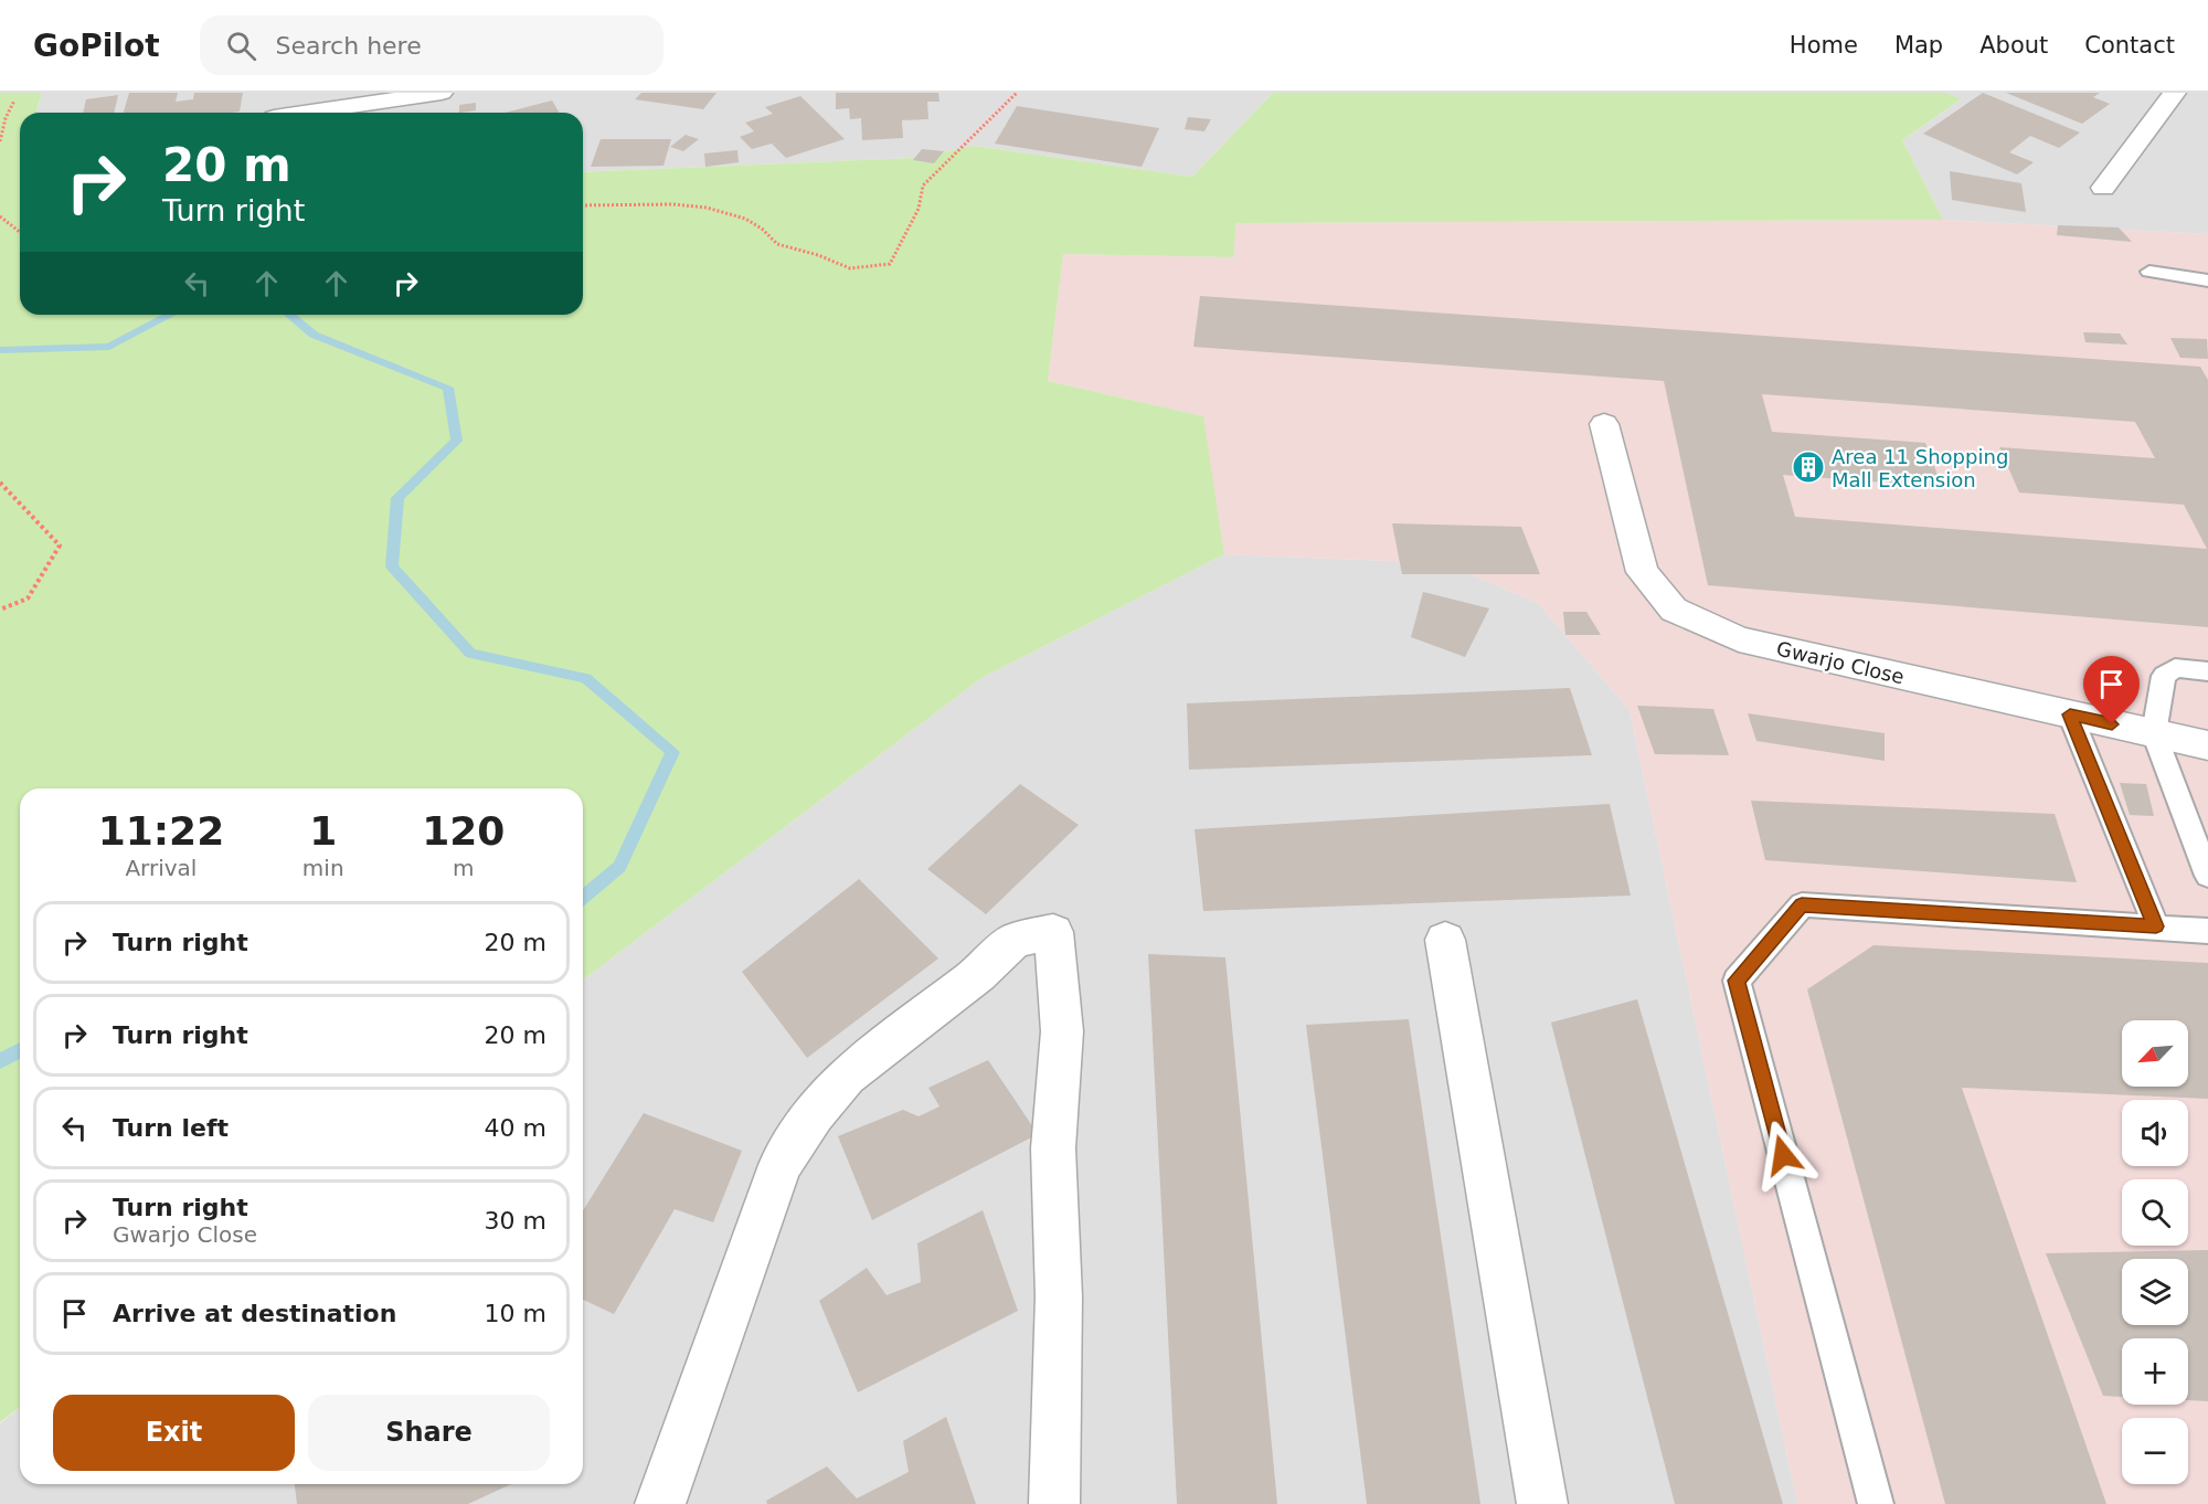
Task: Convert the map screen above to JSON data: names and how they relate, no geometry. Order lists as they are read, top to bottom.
{
  "streets": {
    "street": ["Gwarjo Close"]
  },
  "places": {
    "building": ["Area 11 Shopping Mall Extension"]
  },
  "north": "bottom left",
  "page": {
    "header": "GoPilot",
    "search": "Search here",
    "nav": [
      "Home",
      "Map",
      "About",
      "Contact"
    ],
    "turn": ["20 m", "Turn right"],
    "eta": [
      "11:22",
      "Arrival",
      "1",
      "min",
      "120",
      "m"
    ],
    "list": [
      {
        "name": "Turn right",
        "value": "20 m"
      },
      {
        "name": "Turn right",
        "value": "20 m"
      },
      {
        "name": "Turn left",
        "value": "40 m"
      },
      {
        "name": "Turn right",
        "note": "Gwarjo Close",
        "value": "30 m"
      },
      {
        "name": "Arrive at destination",
        "value": "10 m"
      }
    ],
    "map_buttons": ["+", "−"],
    "buttons": ["Exit", "Share"]
  }
}
